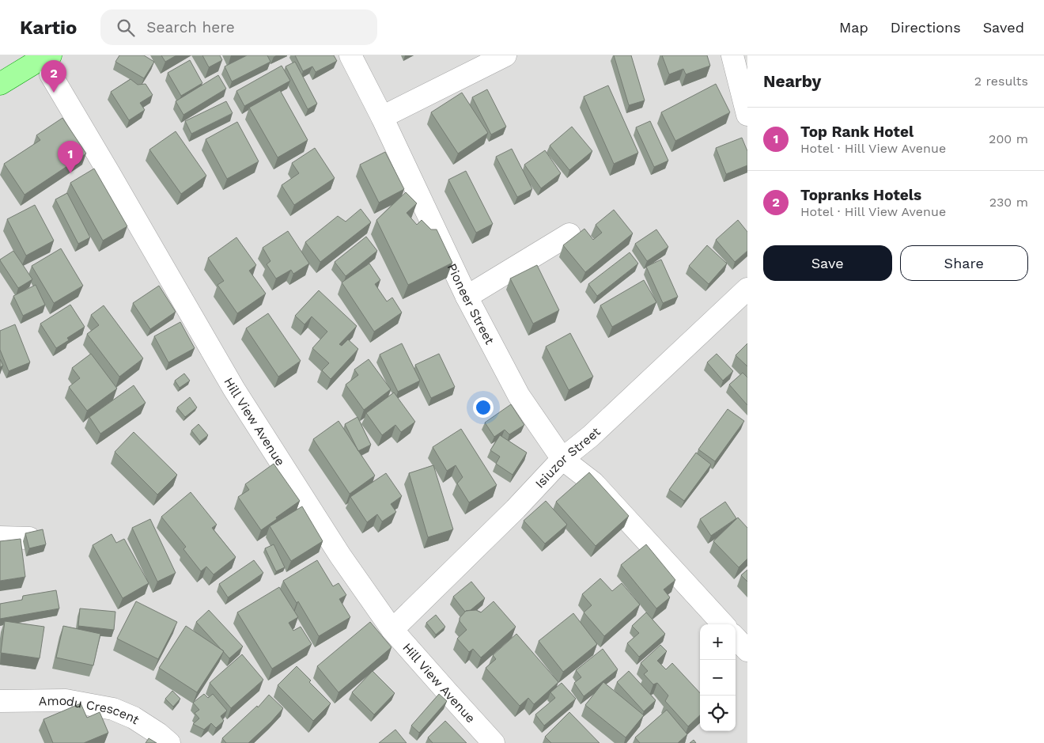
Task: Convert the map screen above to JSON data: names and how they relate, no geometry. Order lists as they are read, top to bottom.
{
  "streets": {
    "street": [
      "Pioneer Street",
      "Hill View Avenue",
      "Isiuzor Street",
      "Amodu Crescent"
    ]
  },
  "crossings": [
    ["Pioneer Street", "Isiuzor Street"],
    ["Hill View Avenue", "Isiuzor Street"]
  ],
  "page": {
    "header": "Kartio",
    "search": "Search here",
    "nav": ["Map", "Directions", "Saved"],
    "heading": ["Nearby", "2 results"],
    "pins": ["2", "1"],
    "list": [
      {
        "mark": "1",
        "name": "Top Rank Hotel",
        "note": "Hotel · Hill View Avenue",
        "value": "200 m"
      },
      {
        "mark": "2",
        "name": "Topranks Hotels",
        "note": "Hotel · Hill View Avenue",
        "value": "230 m"
      }
    ],
    "buttons": ["Save", "Share"],
    "map_buttons": ["+", "−"]
  }
}
